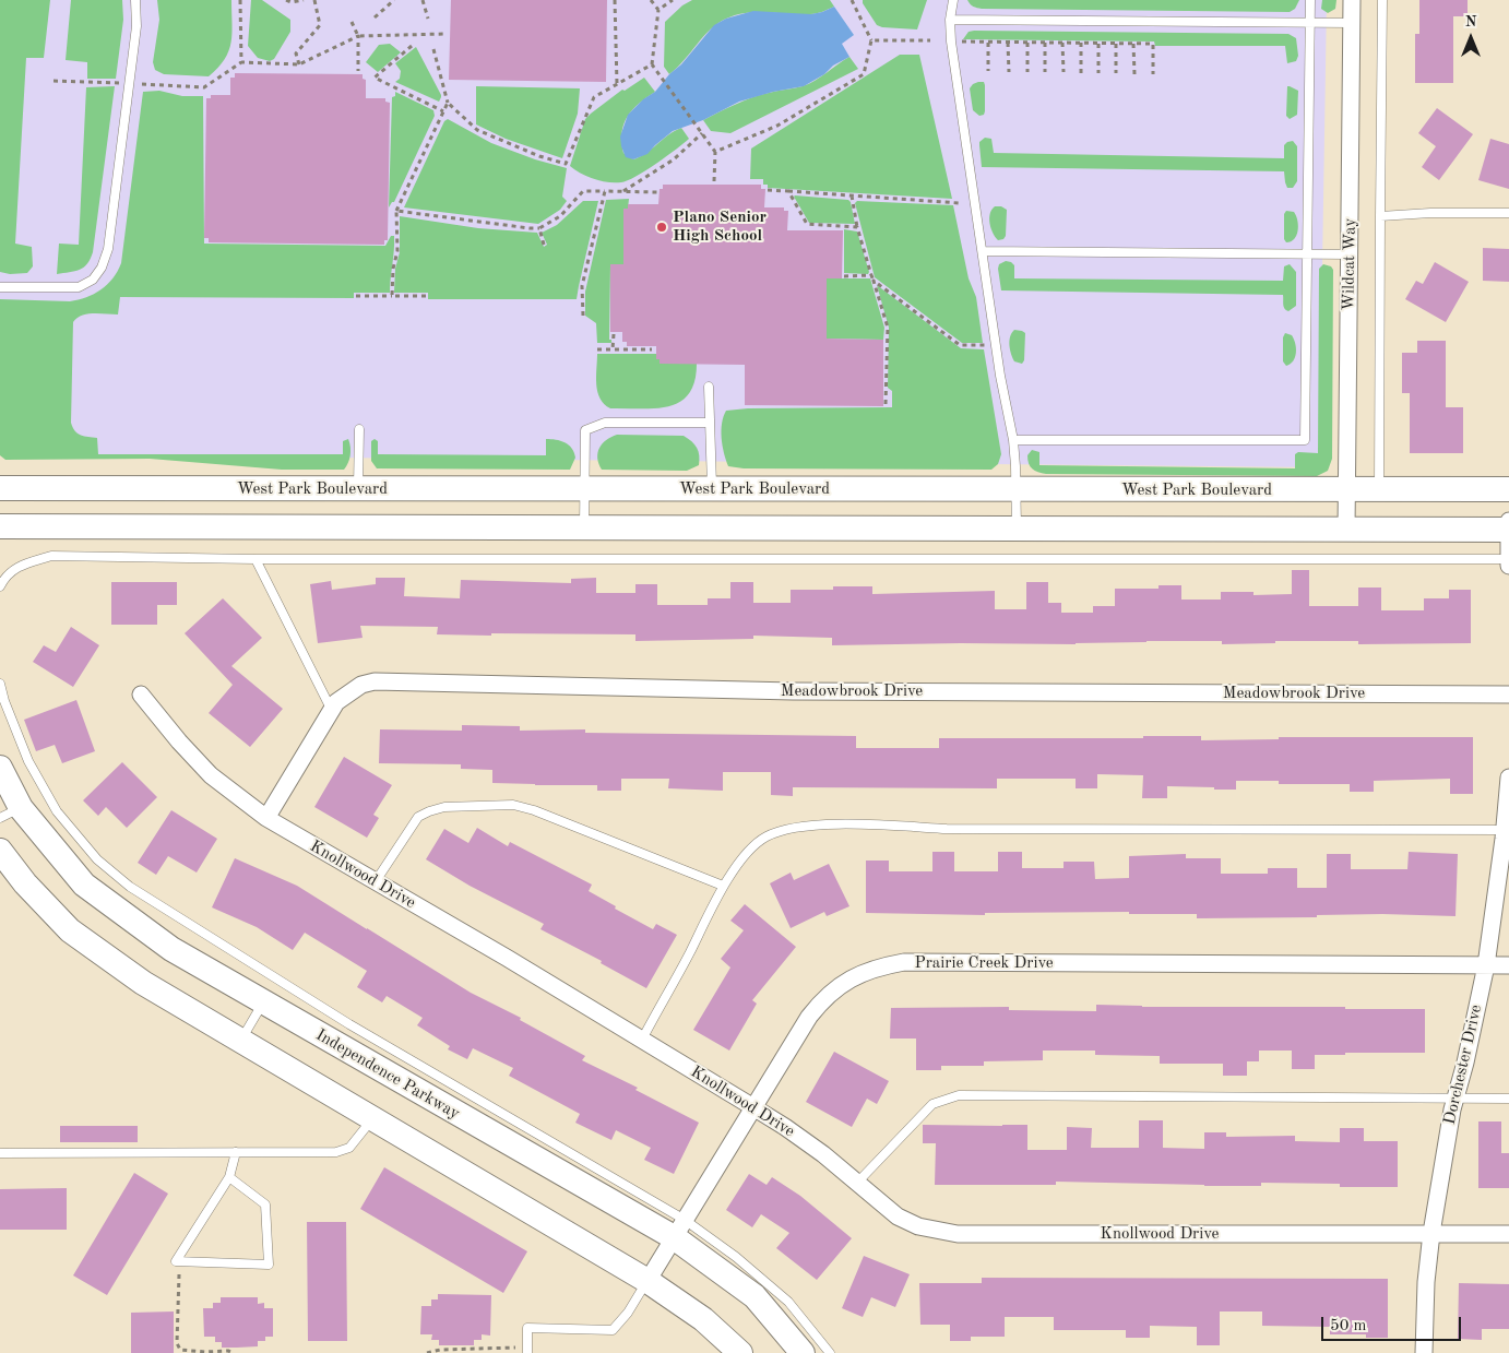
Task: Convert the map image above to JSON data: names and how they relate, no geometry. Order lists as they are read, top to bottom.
{
  "streets": {
    "main road": ["West Park Boulevard", "Independence Parkway"],
    "street": [
      "Wildcat Way",
      "Meadowbrook Drive",
      "Knollwood Drive",
      "Prairie Creek Drive",
      "Dorchester Drive"
    ]
  },
  "crossings": [
    ["Wildcat Way", "West Park Boulevard"],
    ["Meadowbrook Drive", "Knollwood Drive"],
    ["Knollwood Drive", "Prairie Creek Drive"],
    ["Knollwood Drive", "Dorchester Drive"],
    ["Prairie Creek Drive", "Dorchester Drive"],
    ["Prairie Creek Drive", "Independence Parkway"]
  ],
  "places": ["Plano Senior High School"],
  "scale_bar": "50 m",
  "north": "top"
}
